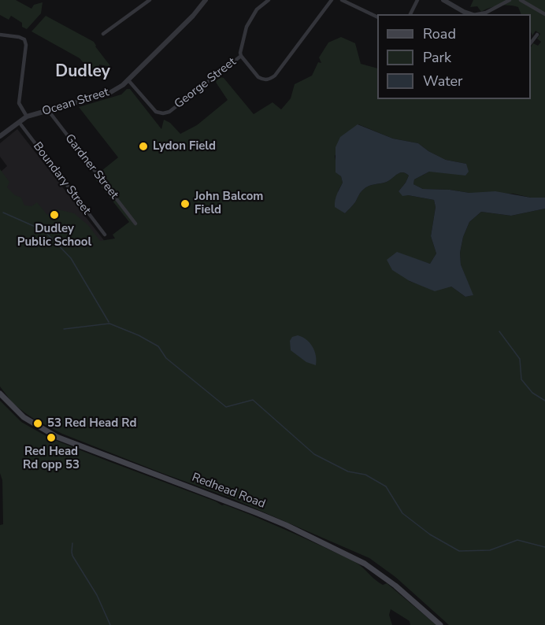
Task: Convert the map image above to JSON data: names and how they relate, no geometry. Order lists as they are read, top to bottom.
{
  "streets": {
    "main road": ["Redhead Road"],
    "street": [
      "George Street",
      "Ocean Street",
      "Gardner Street",
      "Boundary Street"
    ]
  },
  "crossings": [
    ["George Street", "Ocean Street"],
    ["Ocean Street", "Gardner Street"],
    ["Ocean Street", "Boundary Street"]
  ],
  "districts": ["Dudley"],
  "places": [
    "Lydon Field",
    "John Balcom Field",
    "Dudley Public School",
    "53 Red Head Rd",
    "Red Head Rd opp 53"
  ],
  "legend": ["Road", "Park", "Water"]
}
